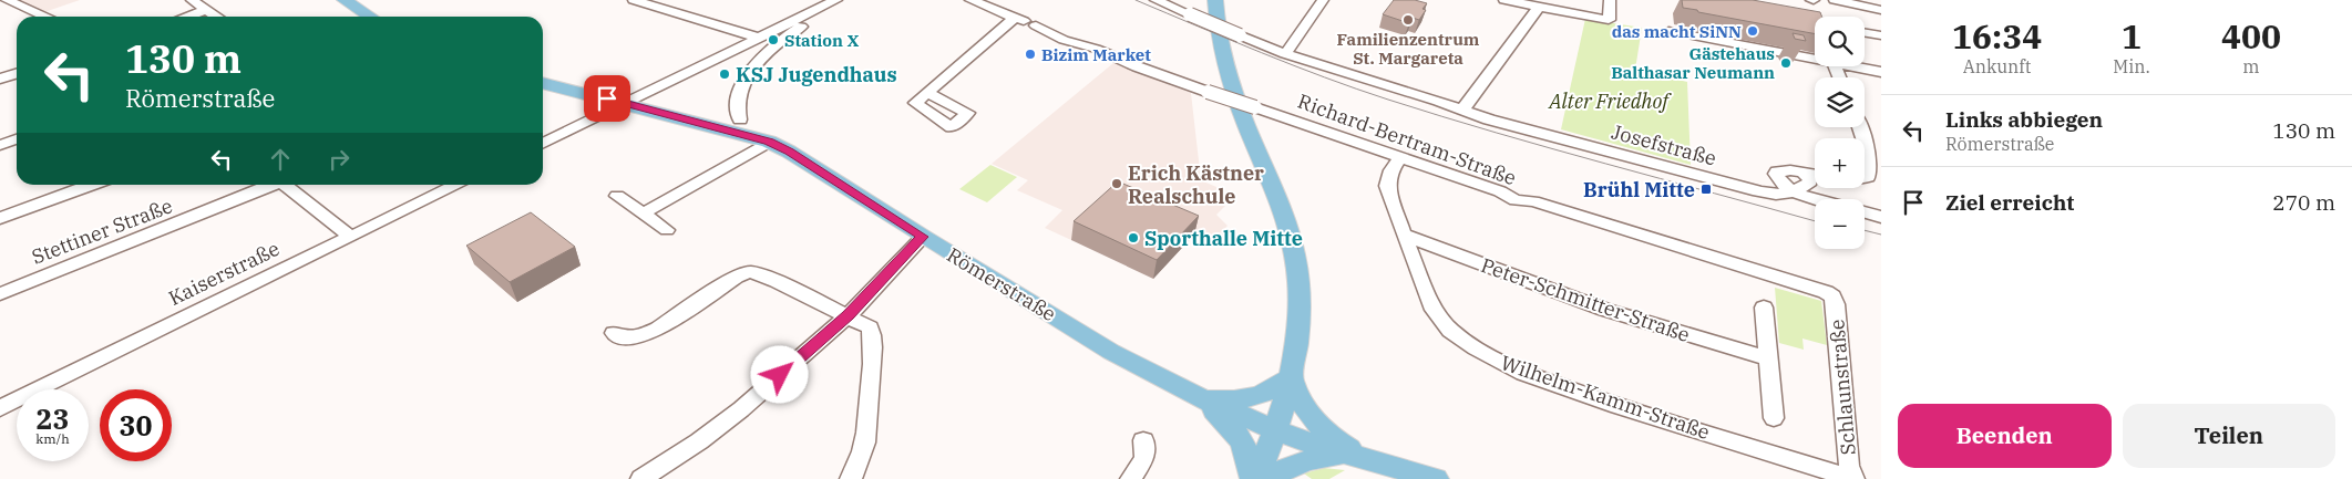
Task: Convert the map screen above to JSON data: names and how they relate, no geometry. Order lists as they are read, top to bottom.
{
  "streets": {
    "main road": ["Römerstraße"],
    "street": [
      "Richard-Bertram-Straße",
      "Josefstraße",
      "Stettiner Straße",
      "Kaiserstraße",
      "Peter-Schmitter-Straße",
      "Schlaunstraße",
      "Wilhelm-Kamm-Straße"
    ]
  },
  "crossings": [
    ["Richard-Bertram-Straße", "Schlaunstraße"],
    ["Richard-Bertram-Straße", "Wilhelm-Kamm-Straße"],
    ["Peter-Schmitter-Straße", "Wilhelm-Kamm-Straße"],
    ["Schlaunstraße", "Wilhelm-Kamm-Straße"]
  ],
  "parks": ["Alter Friedhof"],
  "places": {
    "other": [
      "Familienzentrum St. Margareta",
      "das macht SiNN",
      "Station X",
      "Bizim Market",
      "Gästehaus Balthasar Neumann",
      "KSJ Jugendhaus",
      "Erich Kästner Realschule",
      "Sporthalle Mitte"
    ],
    "transit": ["Brühl Mitte"]
  },
  "page": {
    "eta": [
      "16:34",
      "Ankunft",
      "1",
      "Min.",
      "400",
      "m"
    ],
    "map_buttons": ["+", "−"],
    "turn": ["130 m", "Römerstraße"],
    "list": [
      {
        "name": "Links abbiegen",
        "note": "Römerstraße",
        "value": "130 m"
      },
      {
        "name": "Ziel erreicht",
        "value": "270 m"
      }
    ],
    "speed": "23 km/h",
    "limit": "30",
    "buttons": ["Beenden", "Teilen"]
  }
}
